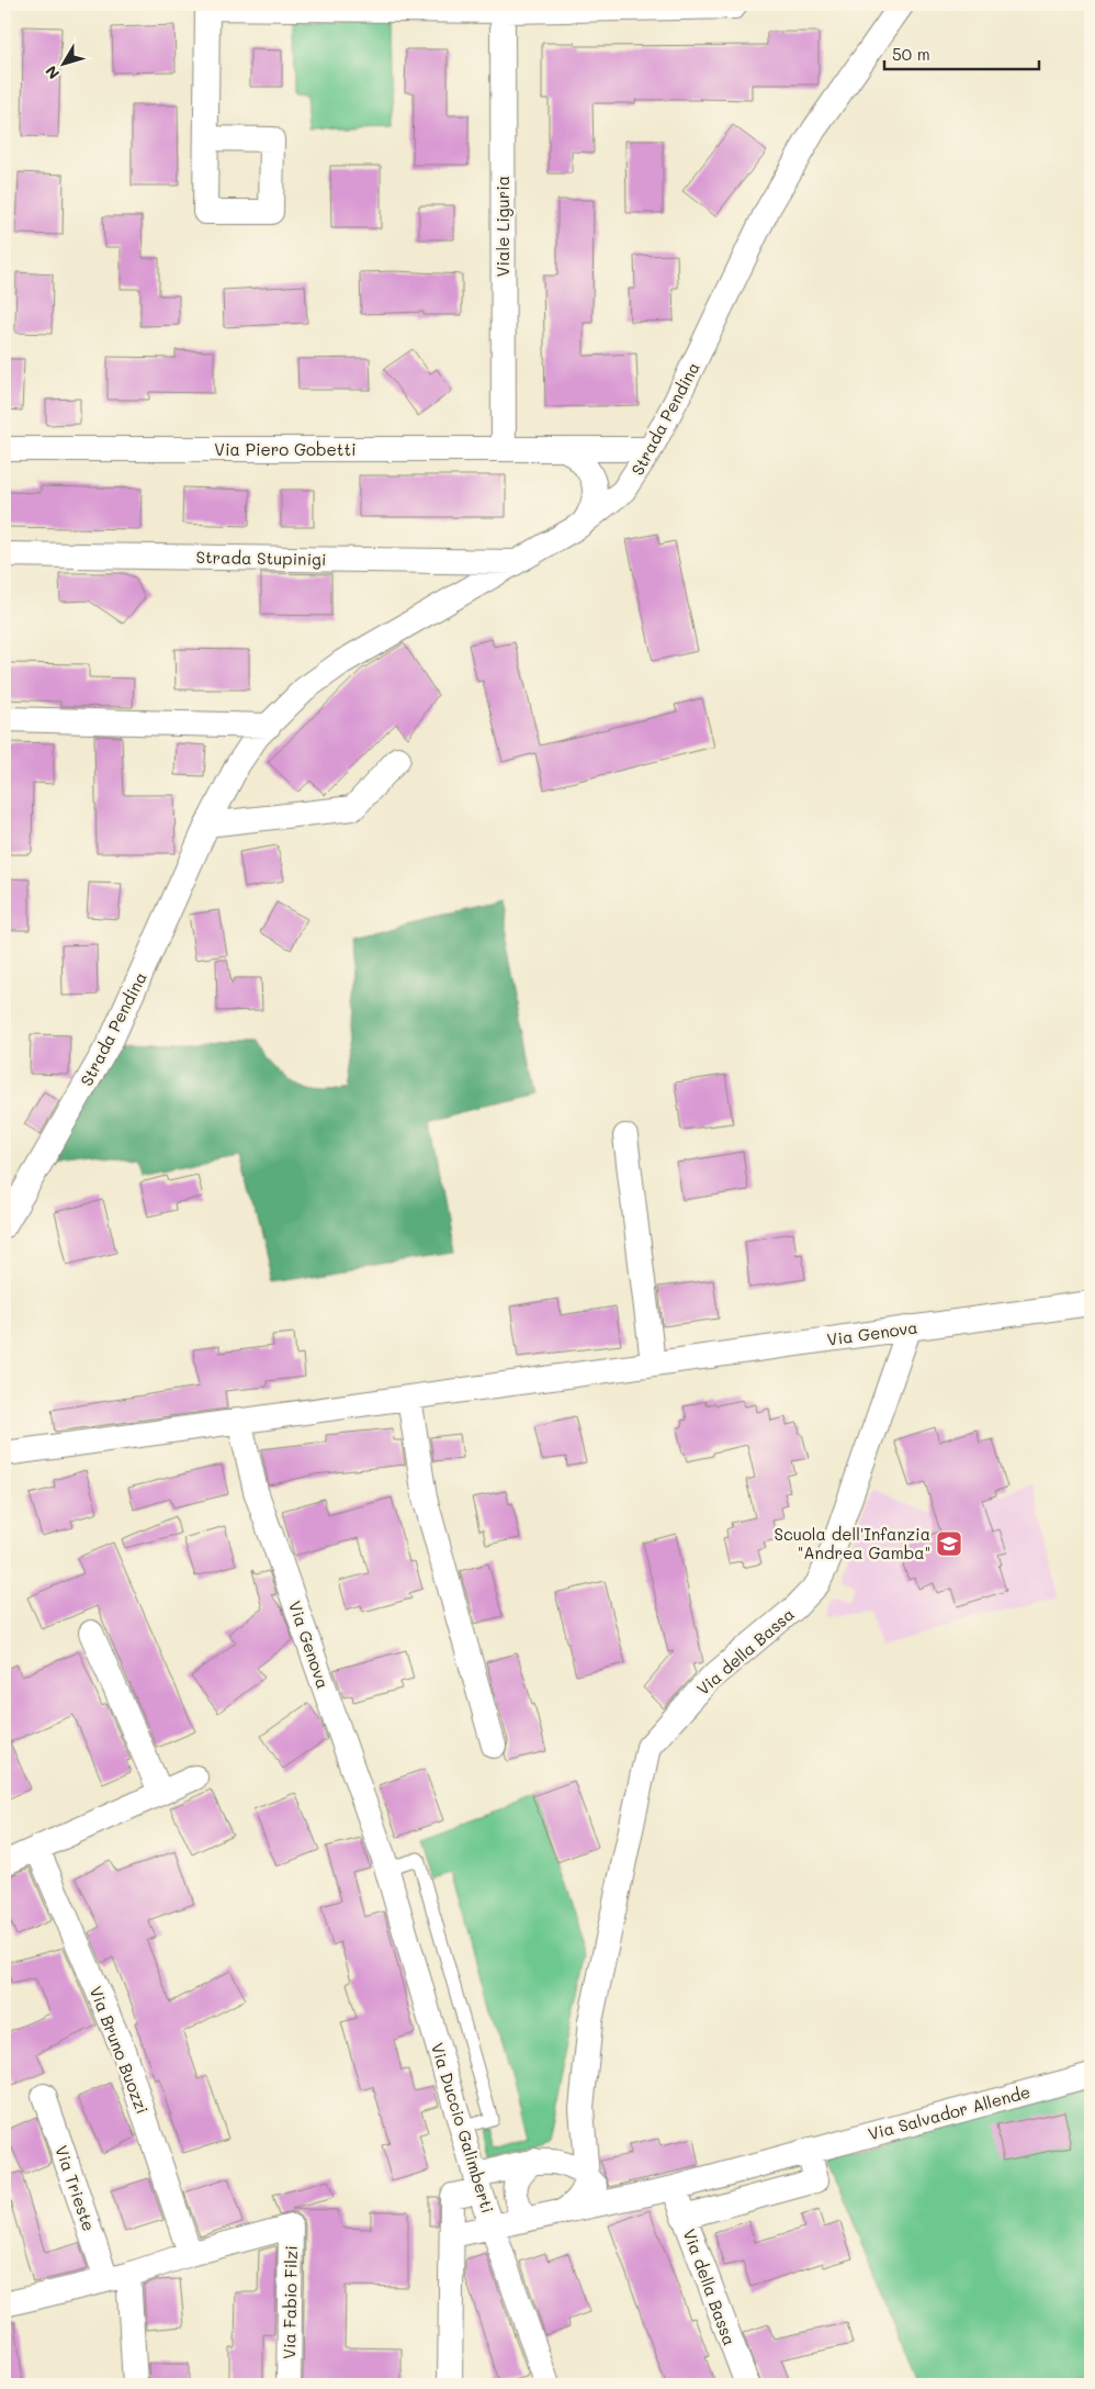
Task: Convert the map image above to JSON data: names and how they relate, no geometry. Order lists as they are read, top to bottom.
{
  "streets": {
    "street": [
      "Viale Liguria",
      "Strada Pendina",
      "Via Piero Gobetti",
      "Strada Stupinigi",
      "Via Genova",
      "Via della Bassa",
      "Via Bruno Buozzi",
      "Via Salvador Allende",
      "Via Duccio Galimberti",
      "Via Trieste",
      "Via Fabio Filzi"
    ]
  },
  "crossings": [
    ["Viale Liguria", "Via Piero Gobetti"],
    ["Strada Pendina", "Via Piero Gobetti"],
    ["Strada Pendina", "Strada Stupinigi"],
    ["Via Genova", "Via della Bassa"],
    ["Via Genova", "Via Duccio Galimberti"],
    ["Via della Bassa", "Via Salvador Allende"],
    ["Via Bruno Buozzi", "Via Fabio Filzi"],
    ["Via Salvador Allende", "Via Duccio Galimberti"]
  ],
  "places": {
    "school or university": ["Scuola dell'Infanzia \"Andrea Gamba\""]
  },
  "scale_bar": "50 m",
  "north": "bottom left"
}
